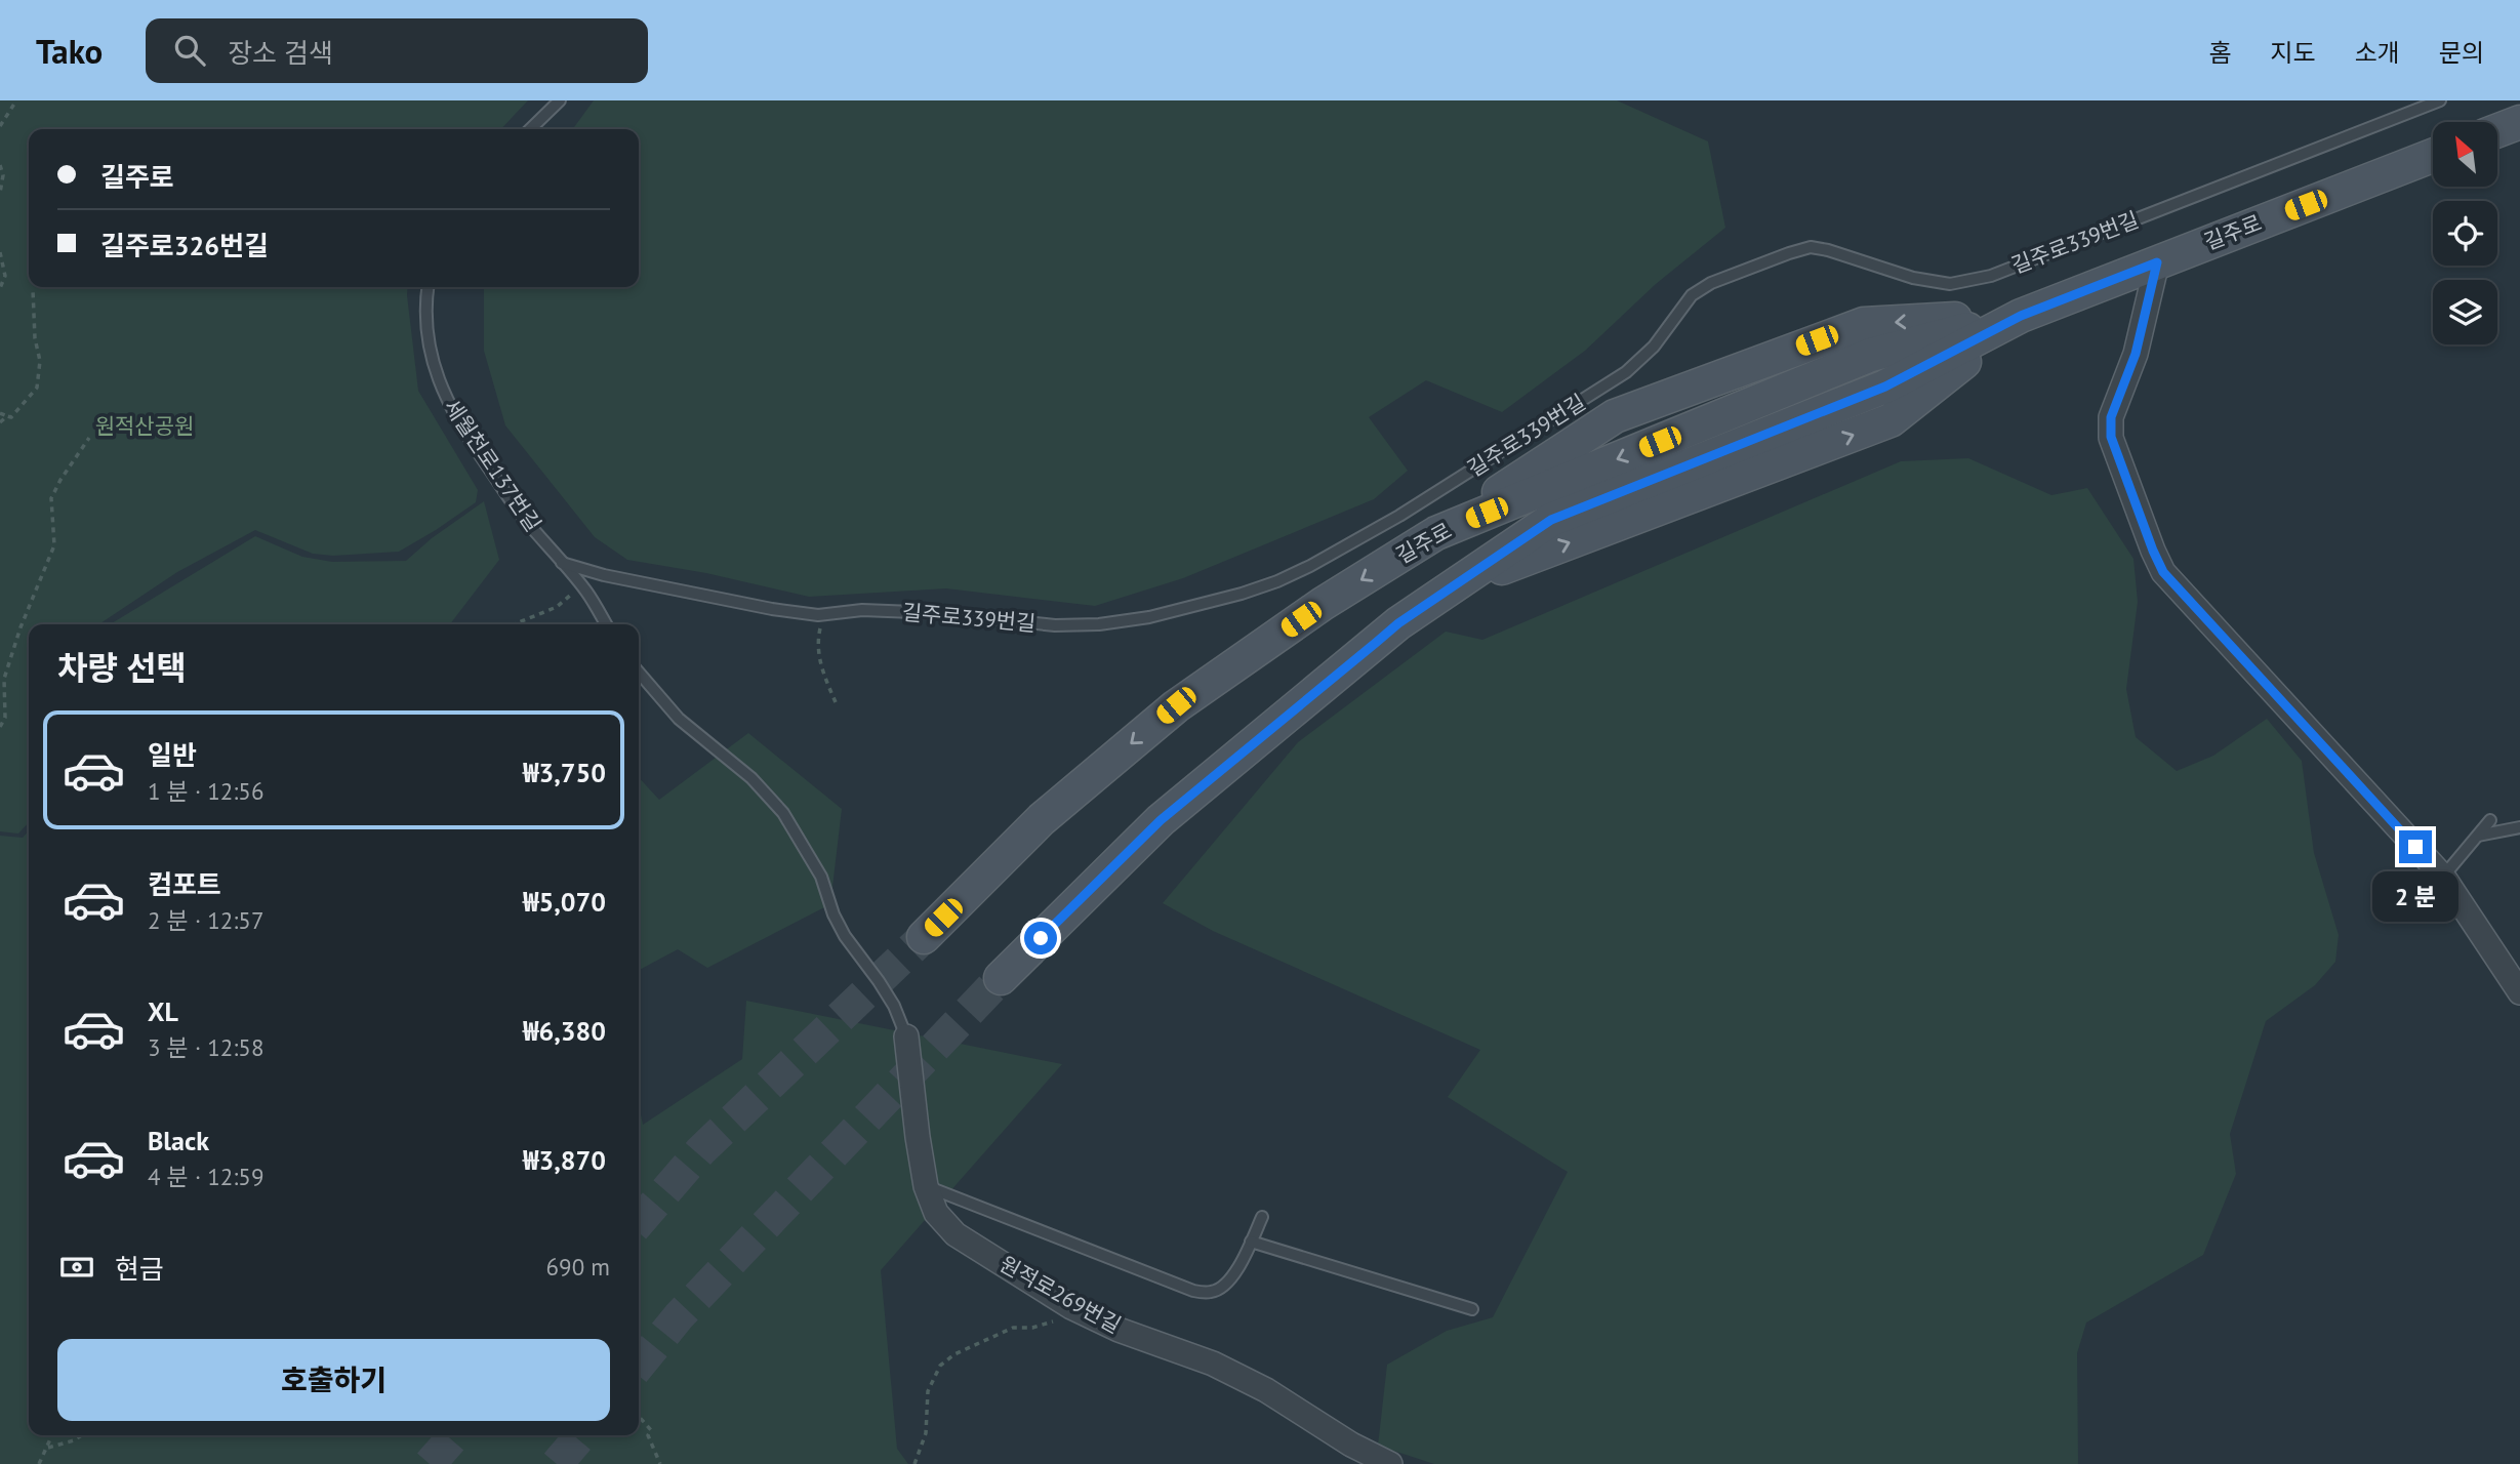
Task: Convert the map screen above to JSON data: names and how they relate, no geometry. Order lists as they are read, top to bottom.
{
  "streets": {
    "main road": ["길주로"],
    "street": ["원적로269번길"],
    "lane": ["길주로339번길", "세월천로137번길"]
  },
  "crossings": [
    ["길주로339번길", "세월천로137번길"]
  ],
  "parks": ["원적산공원"],
  "north": "top left",
  "page": {
    "header": "Tako",
    "search": "장소 검색",
    "nav": [
      "홈",
      "지도",
      "소개",
      "문의"
    ],
    "banner": ["길주로", "길주로326번길"],
    "heading": "차량 선택",
    "list": [
      {
        "name": "일반",
        "note": "1 분 · 12:56",
        "value": "₩3,750"
      },
      {
        "name": "컴포트",
        "note": "2 분 · 12:57",
        "value": "₩5,070"
      },
      {
        "name": "XL",
        "note": "3 분 · 12:58",
        "value": "₩6,380"
      },
      {
        "name": "Black",
        "note": "4 분 · 12:59",
        "value": "₩3,870"
      }
    ],
    "bubble": "2 분",
    "pay": ["현금", "690 m"],
    "buttons": "호출하기"
  }
}
